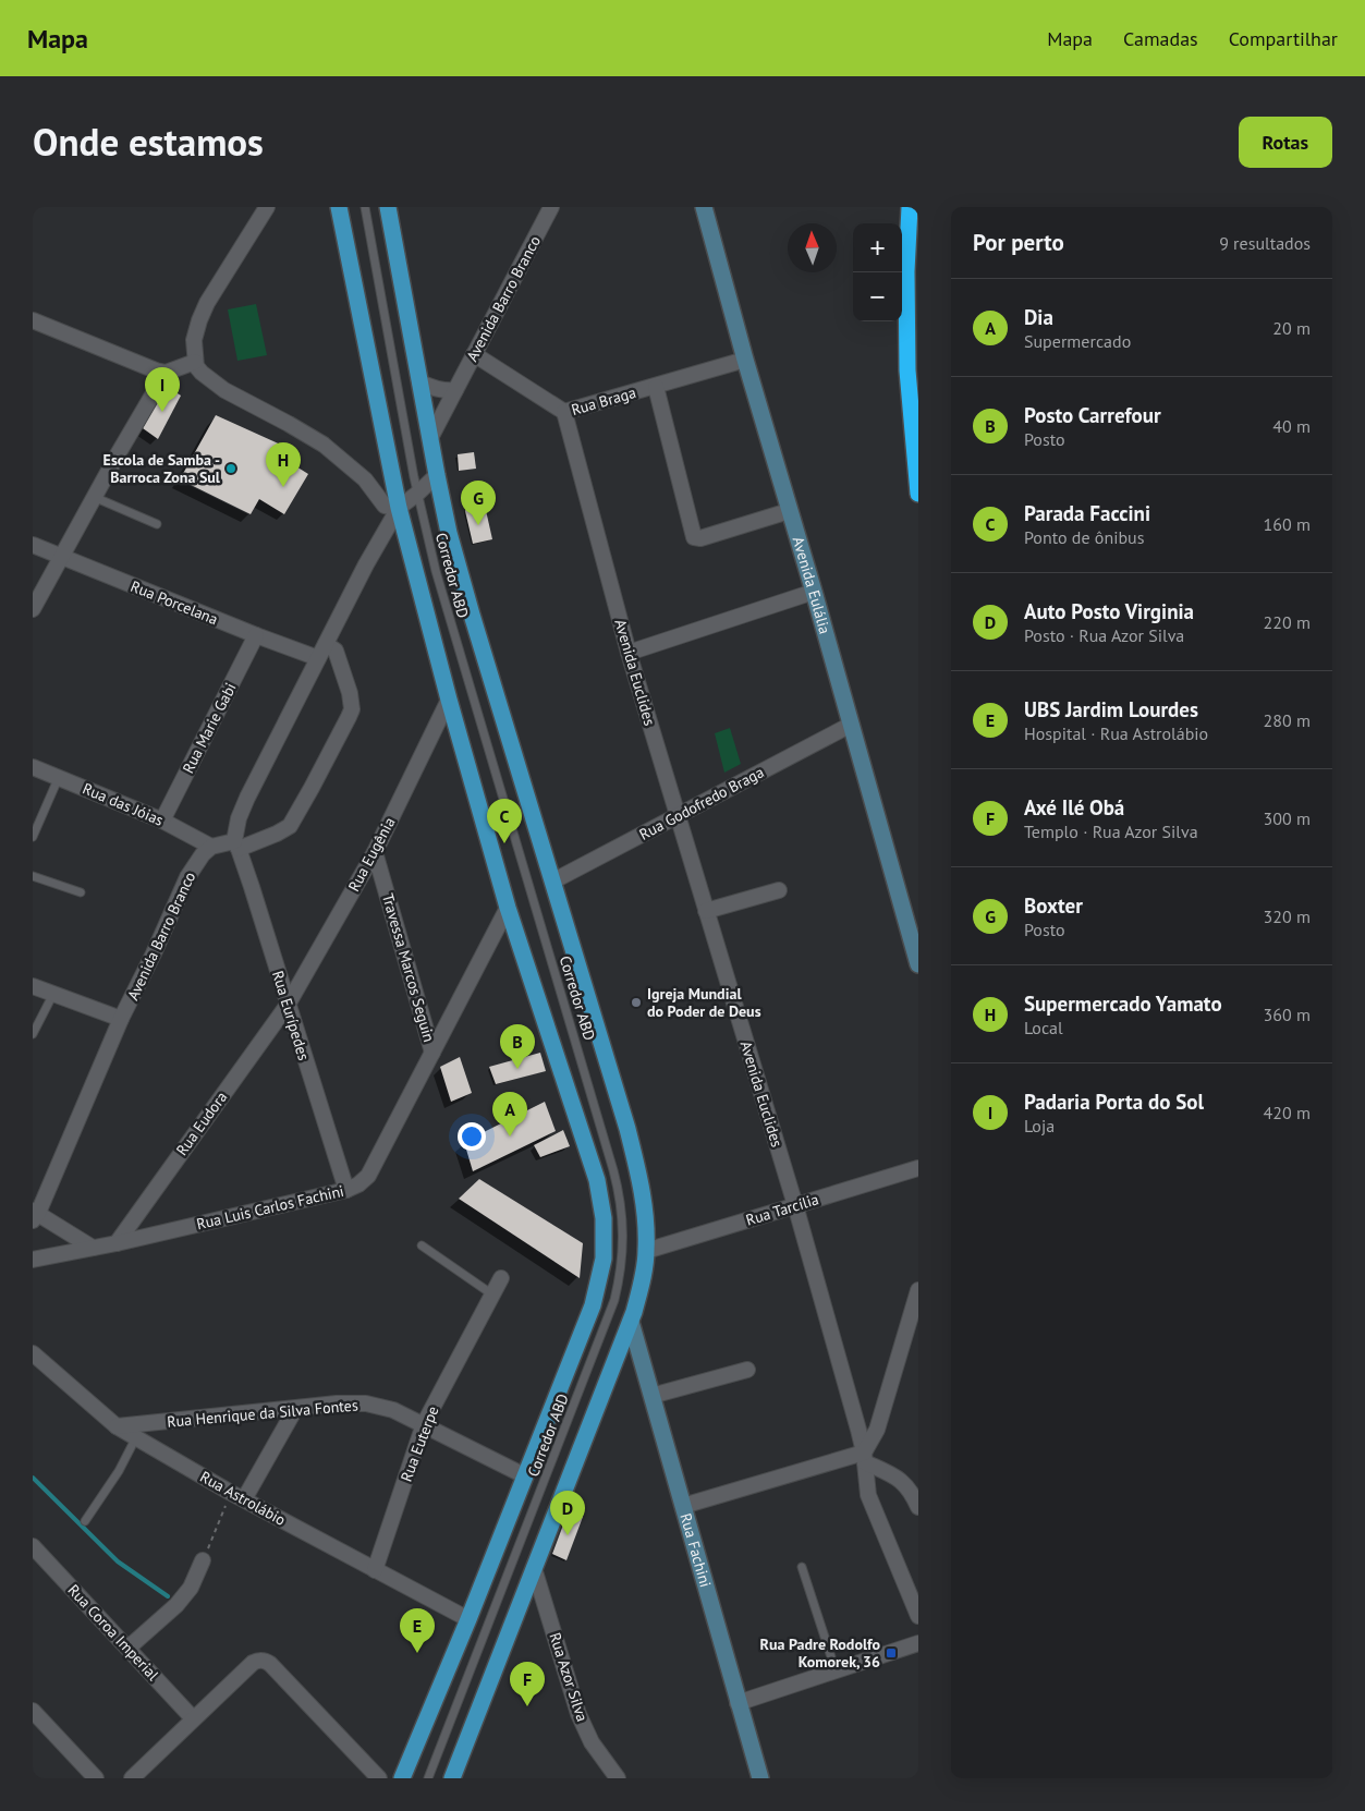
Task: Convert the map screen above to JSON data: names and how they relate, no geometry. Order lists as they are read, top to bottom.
{
  "streets": {
    "street": [
      "Avenida Barro Branco",
      "Rua Braga",
      "Avenida Eulália",
      "Rua Porcelana",
      "Avenida Euclides",
      "Rua Marie Gabi",
      "Rua Godofredo Braga",
      "Rua das Jóias",
      "Rua Eugênia",
      "Travessa Marcos Seguin",
      "Rua Eurípedes",
      "Rua Eudora",
      "Rua Luis Carlos Fachini",
      "Rua Tarcília",
      "Rua Henrique da Silva Fontes",
      "Rua Euterpe",
      "Rua Astrolábio",
      "Rua Fachini",
      "Rua Coroa Imperial",
      "Rua Azor Silva"
    ],
    "lane": ["Corredor ABD"]
  },
  "crossings": [
    ["Avenida Barro Branco", "Rua Braga"],
    ["Avenida Barro Branco", "Rua das Jóias"],
    ["Rua Braga", "Avenida Eulália"],
    ["Rua Braga", "Avenida Euclides"],
    ["Avenida Eulália", "Rua Godofredo Braga"],
    ["Rua Porcelana", "Rua Marie Gabi"],
    ["Avenida Euclides", "Rua Godofredo Braga"],
    ["Avenida Euclides", "Rua Tarcília"],
    ["Rua Marie Gabi", "Rua das Jóias"],
    ["Rua Eugênia", "Travessa Marcos Seguin"],
    ["Rua Eugênia", "Rua Eurípedes"],
    ["Rua Eugênia", "Rua Eudora"],
    ["Travessa Marcos Seguin", "Rua Luis Carlos Fachini"],
    ["Rua Eurípedes", "Rua Eudora"],
    ["Rua Eurípedes", "Rua Luis Carlos Fachini"],
    ["Rua Eudora", "Rua Luis Carlos Fachini"],
    ["Rua Henrique da Silva Fontes", "Rua Euterpe"],
    ["Rua Henrique da Silva Fontes", "Rua Astrolábio"],
    ["Rua Euterpe", "Rua Astrolábio"]
  ],
  "places": {
    "other": ["Escola de Samba - Barroca Zona Sul", "Igreja Mundial do Poder de Deus"],
    "transit": ["Rua Padre Rodolfo Komorek, 36"]
  },
  "north": "top",
  "page": {
    "header": "Mapa",
    "nav": ["Mapa", "Camadas", "Compartilhar"],
    "title": "Onde estamos",
    "buttons": "Rotas",
    "heading": ["Por perto", "9 resultados"],
    "map_buttons": ["+", "−"],
    "list": [
      {
        "mark": "A",
        "name": "Dia",
        "note": "Supermercado",
        "value": "20 m"
      },
      {
        "mark": "B",
        "name": "Posto Carrefour",
        "note": "Posto",
        "value": "40 m"
      },
      {
        "mark": "C",
        "name": "Parada Faccini",
        "note": "Ponto de ônibus",
        "value": "160 m"
      },
      {
        "mark": "D",
        "name": "Auto Posto Virginia",
        "note": "Posto · Rua Azor Silva",
        "value": "220 m"
      },
      {
        "mark": "E",
        "name": "UBS Jardim Lourdes",
        "note": "Hospital · Rua Astrolábio",
        "value": "280 m"
      },
      {
        "mark": "F",
        "name": "Axé Ilé Obá",
        "note": "Templo · Rua Azor Silva",
        "value": "300 m"
      },
      {
        "mark": "G",
        "name": "Boxter",
        "note": "Posto",
        "value": "320 m"
      },
      {
        "mark": "H",
        "name": "Supermercado Yamato",
        "note": "Local",
        "value": "360 m"
      },
      {
        "mark": "I",
        "name": "Padaria Porta do Sol",
        "note": "Loja",
        "value": "420 m"
      }
    ],
    "pins": [
      "I",
      "H",
      "G",
      "C",
      "B",
      "A",
      "D",
      "E",
      "F"
    ]
  }
}
